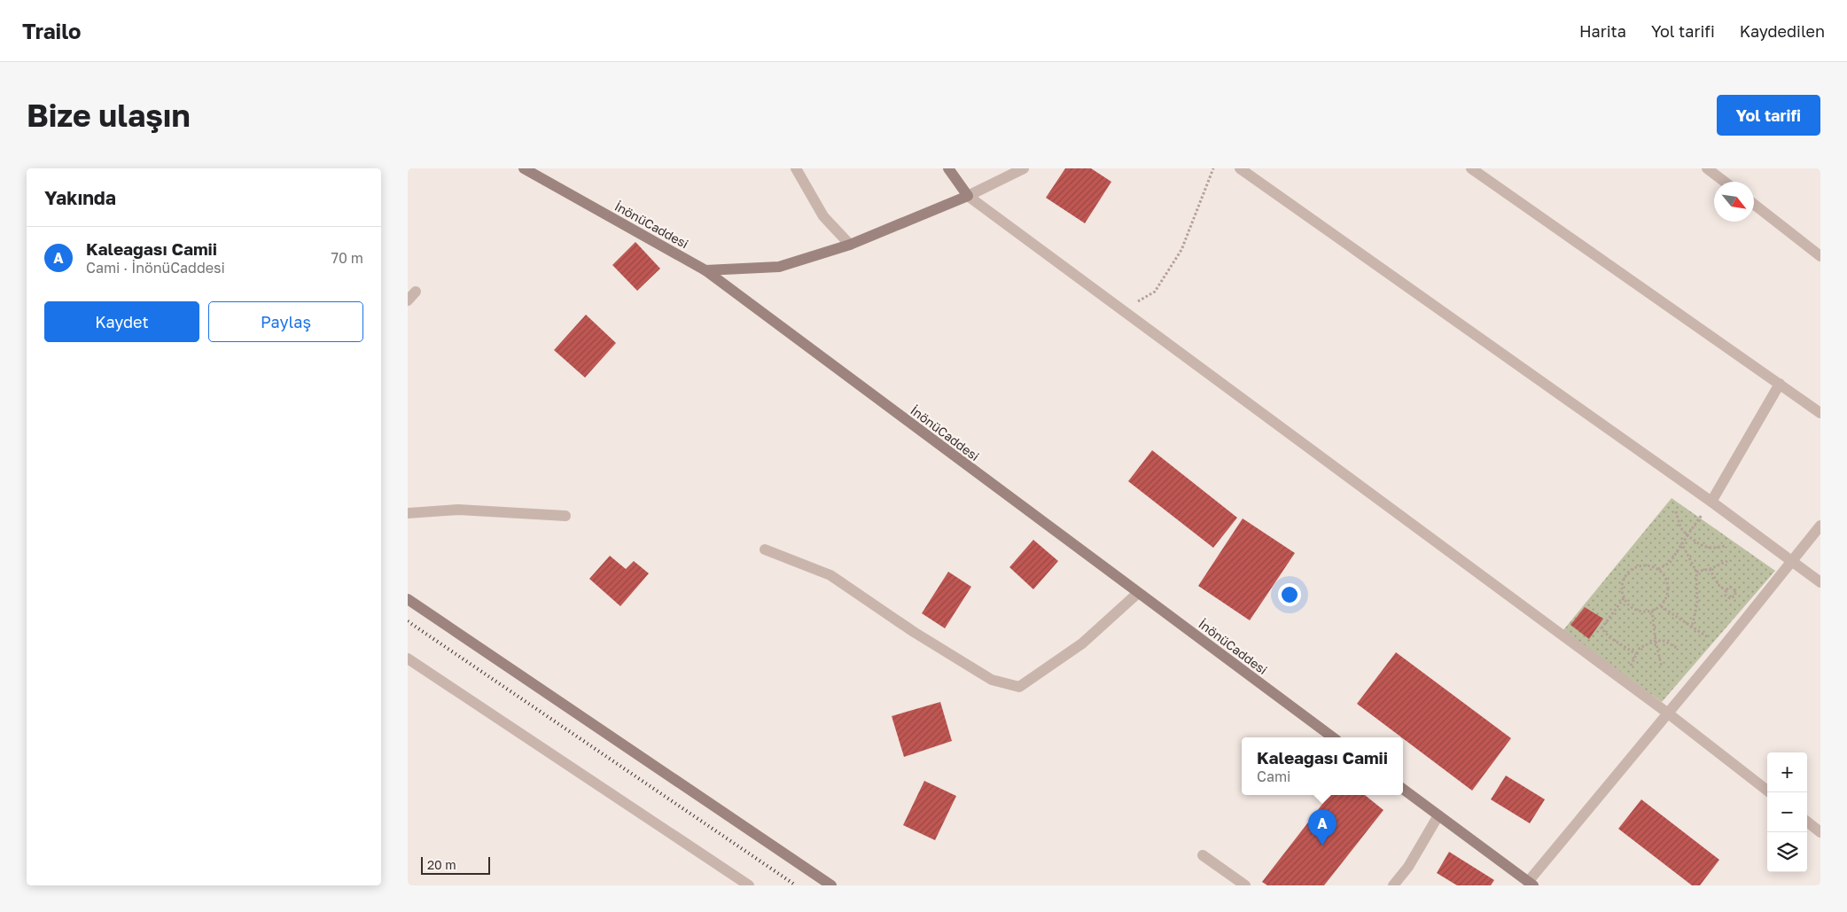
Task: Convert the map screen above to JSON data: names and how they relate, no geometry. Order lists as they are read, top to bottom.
{
  "streets": {
    "main road": ["İnönüCaddesi"]
  },
  "scale_bar": "20 m",
  "north": "bottom right",
  "page": {
    "header": "Trailo",
    "nav": ["Harita", "Yol tarifi", "Kaydedilen"],
    "buttons": [
      "Yol tarifi",
      ["Kaydet", "Paylaş"]
    ],
    "title": "Bize ulaşın",
    "heading": "Yakında",
    "list": [
      {
        "mark": "A",
        "name": "Kaleağası Camii",
        "note": "Cami · İnönüCaddesi",
        "value": "70 m"
      }
    ],
    "popup": ["Kaleağası Camii", "Cami"],
    "map_buttons": ["+", "−"],
    "pins": "A",
    "scale": "20 m"
  }
}
